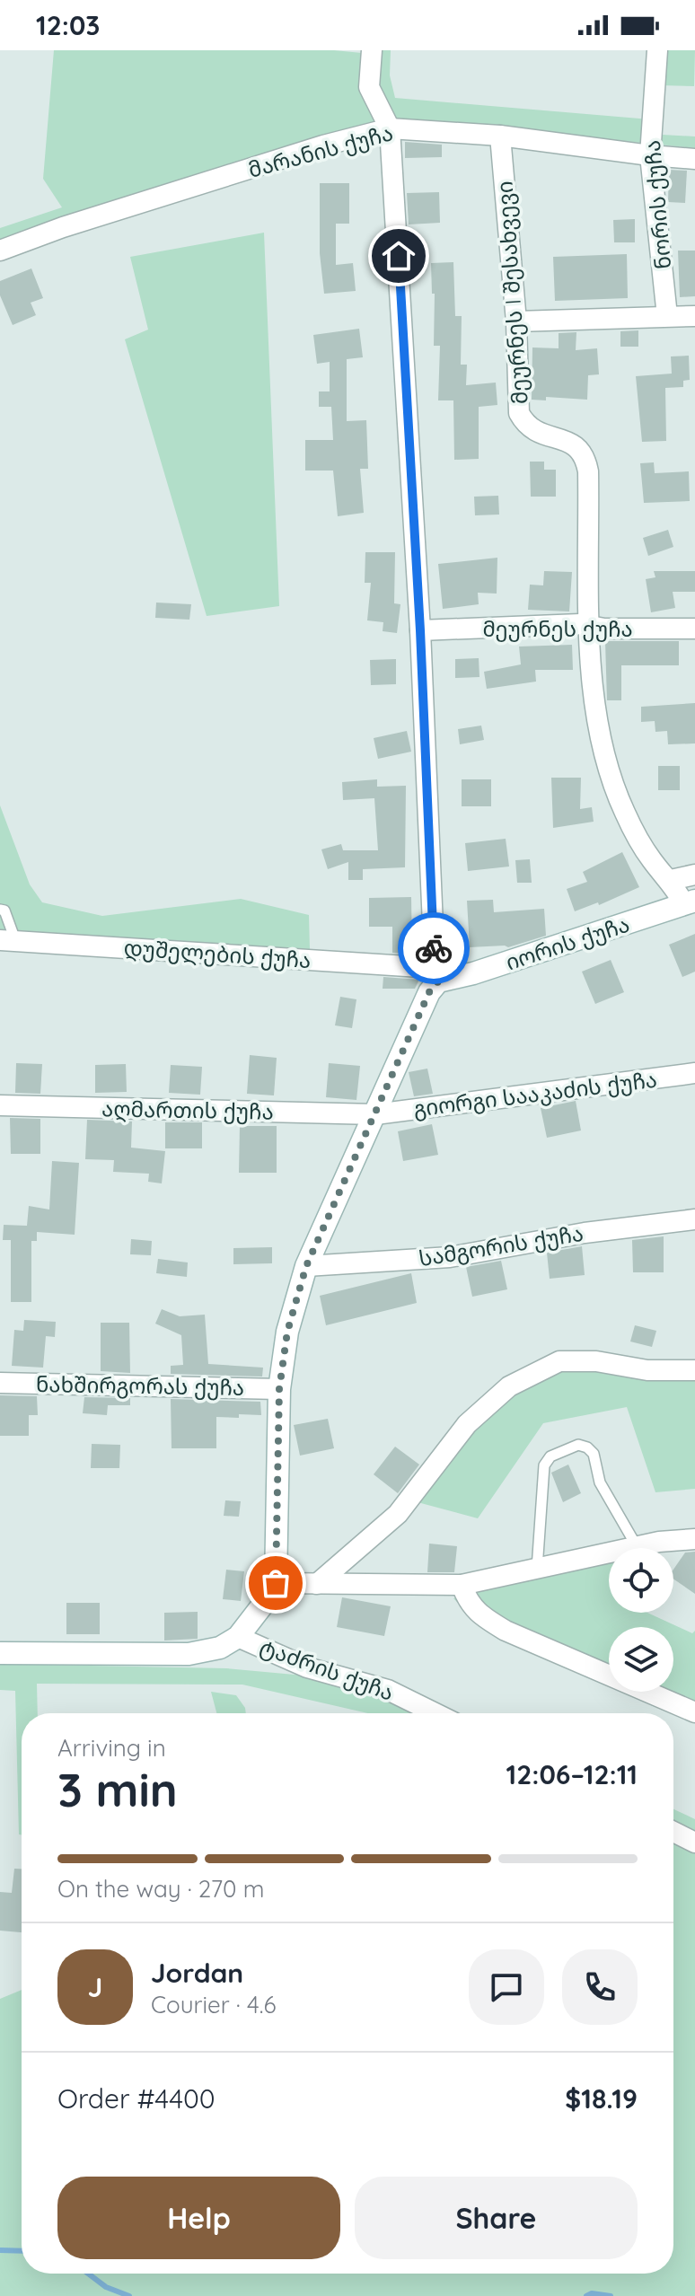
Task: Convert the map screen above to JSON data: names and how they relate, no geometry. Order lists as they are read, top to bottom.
{
  "streets": {
    "street": [
      "მარანის ქუჩა",
      "ნორის ქუჩა",
      "მეურნეს I შესახვევი",
      "მეურნეს ქუჩა",
      "იორის ქუჩა",
      "დუშელების ქუჩა",
      "გიორგი სააკაძის ქუჩა",
      "აღმართის ქუჩა",
      "სამგორის ქუჩა",
      "ნახშირგორას ქუჩა",
      "ტაძრის ქუჩა"
    ]
  },
  "crossings": [
    ["მარანის ქუჩა", "ნორის ქუჩა"],
    ["მარანის ქუჩა", "მეურნეს I შესახვევი"],
    ["მეურნეს I შესახვევი", "მეურნეს ქუჩა"],
    ["მეურნეს I შესახვევი", "იორის ქუჩა"],
    ["იორის ქუჩა", "დუშელების ქუჩა"],
    ["გიორგი სააკაძის ქუჩა", "აღმართის ქუჩა"]
  ],
  "page": {
    "status": "12:03",
    "heading": ["3 min", "Arriving in", "12:06–12:11"],
    "panel": [
      "Jordan",
      "Courier · 4.6",
      "Order #4400",
      "$18.19"
    ],
    "bar": "On the way · 270 m",
    "round": "J",
    "buttons": ["Help", "Share"]
  }
}
